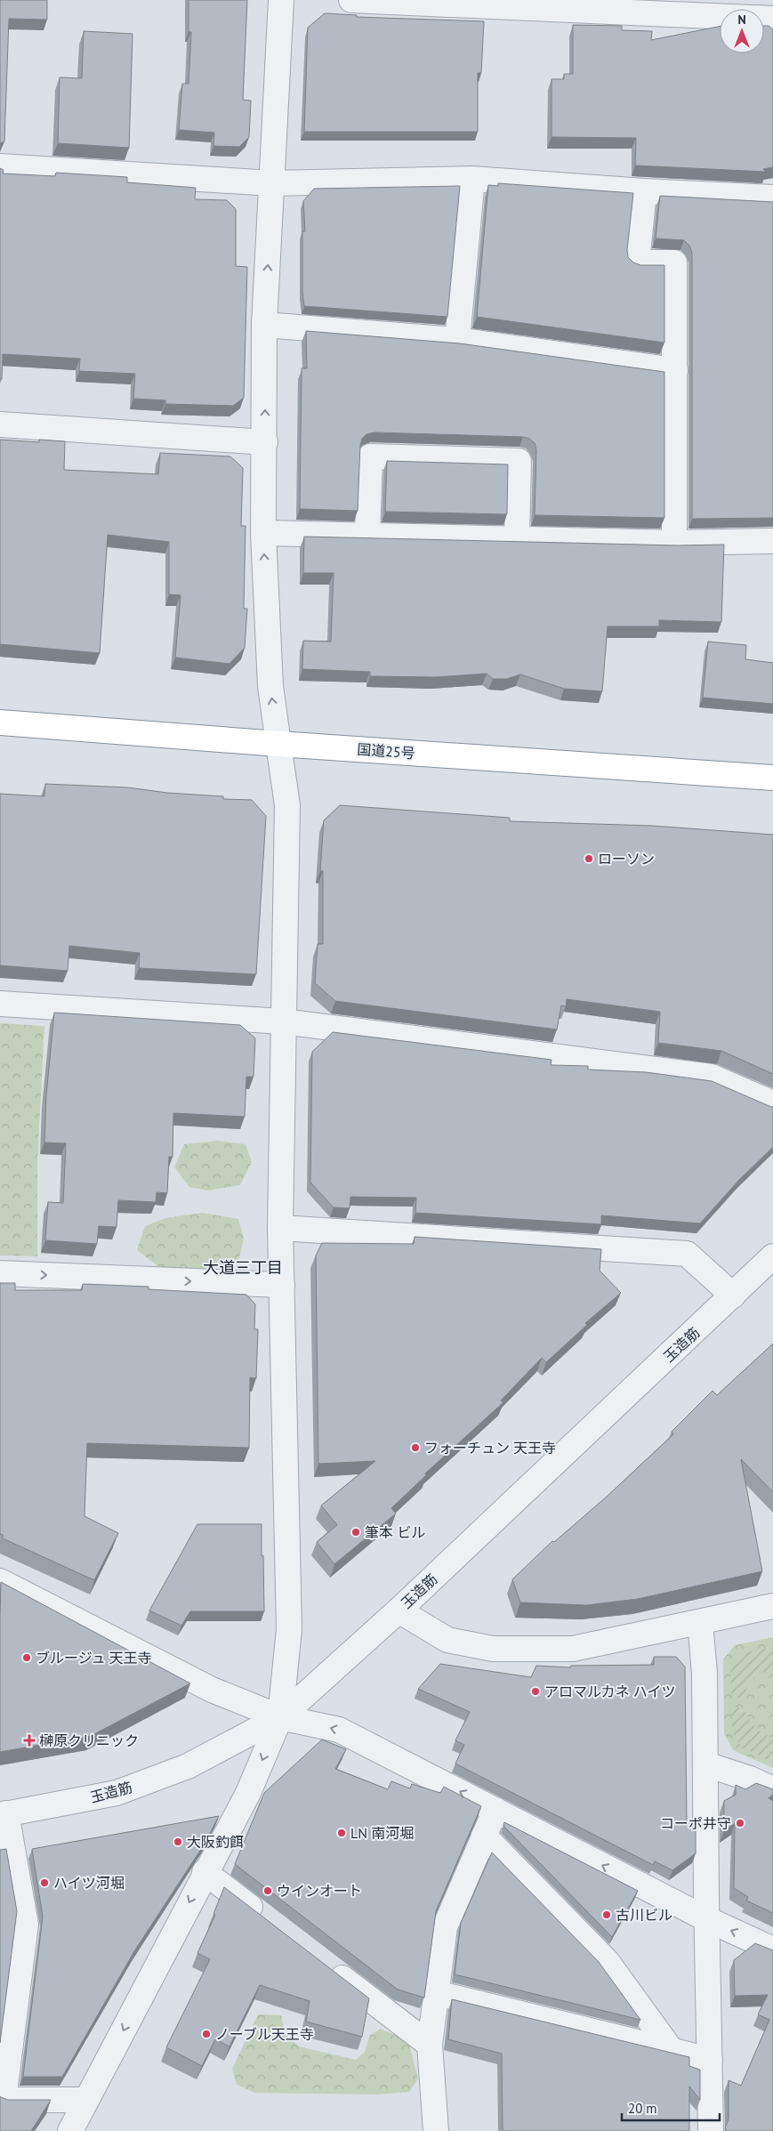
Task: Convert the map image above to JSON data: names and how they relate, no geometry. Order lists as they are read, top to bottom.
{
  "streets": {
    "highway": ["国道25号"],
    "street": ["玉造筋"]
  },
  "districts": ["大道三丁目"],
  "places": {
    "other": [
      "ローソン",
      "フォーチュン 天王寺",
      "筆本 ビル",
      "ブルージュ 天王寺",
      "アロマルカネ ハイツ",
      "コーポ井守",
      "LN 南河堀",
      "大阪釣餌",
      "ハイツ河堀",
      "ウインオート",
      "古川ビル",
      "ノーブル天王寺"
    ],
    "health": ["榊原クリニック"]
  },
  "scale_bar": "20 m",
  "north": "top"
}
